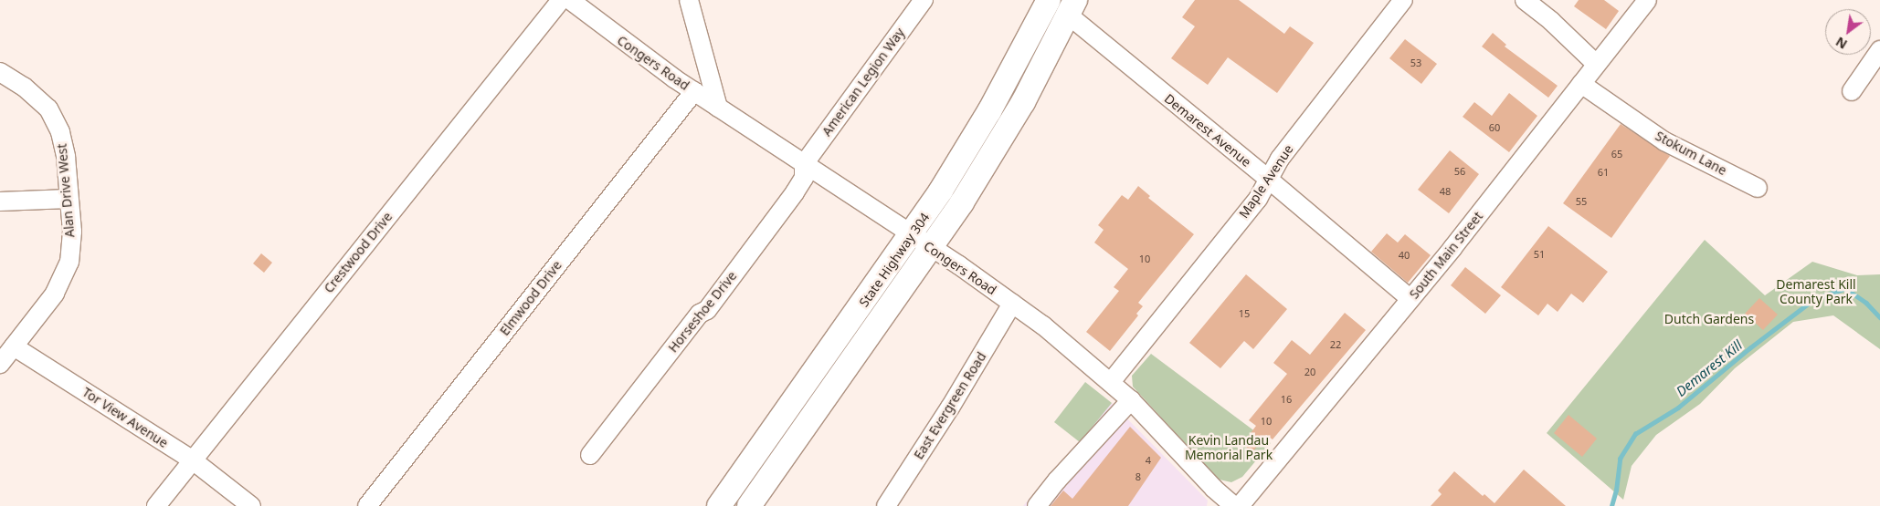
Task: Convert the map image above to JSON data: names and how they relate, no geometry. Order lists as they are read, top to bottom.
{
  "streets": {
    "main road": ["State Highway 304"],
    "street": [
      "Congers Road",
      "American Legion Way",
      "Demarest Avenue",
      "Stokum Lane",
      "Maple Avenue",
      "Alan Drive West",
      "Crestwood Drive",
      "South Main Street",
      "Elmwood Drive",
      "Horseshoe Drive",
      "East Evergreen Road",
      "Tor View Avenue"
    ]
  },
  "crossings": [
    ["Congers Road", "American Legion Way"],
    ["Congers Road", "Maple Avenue"],
    ["Congers Road", "State Highway 304"],
    ["Congers Road", "Elmwood Drive"],
    ["Congers Road", "Horseshoe Drive"],
    ["Congers Road", "East Evergreen Road"],
    ["American Legion Way", "Horseshoe Drive"],
    ["Demarest Avenue", "Maple Avenue"],
    ["Demarest Avenue", "South Main Street"],
    ["Demarest Avenue", "State Highway 304"],
    ["Stokum Lane", "South Main Street"],
    ["Alan Drive West", "Tor View Avenue"],
    ["Crestwood Drive", "Tor View Avenue"]
  ],
  "water": ["Demarest Kill"],
  "parks": ["Demarest Kill County Park", "Dutch Gardens", "Kevin Landau Memorial Park"],
  "house_numbers": [
    "53",
    "60",
    "65",
    "56",
    "61",
    "48",
    "55",
    "51",
    "40",
    "10",
    "15",
    "22",
    "20",
    "16",
    "10",
    "4",
    "8"
  ],
  "north": "bottom left"
}
